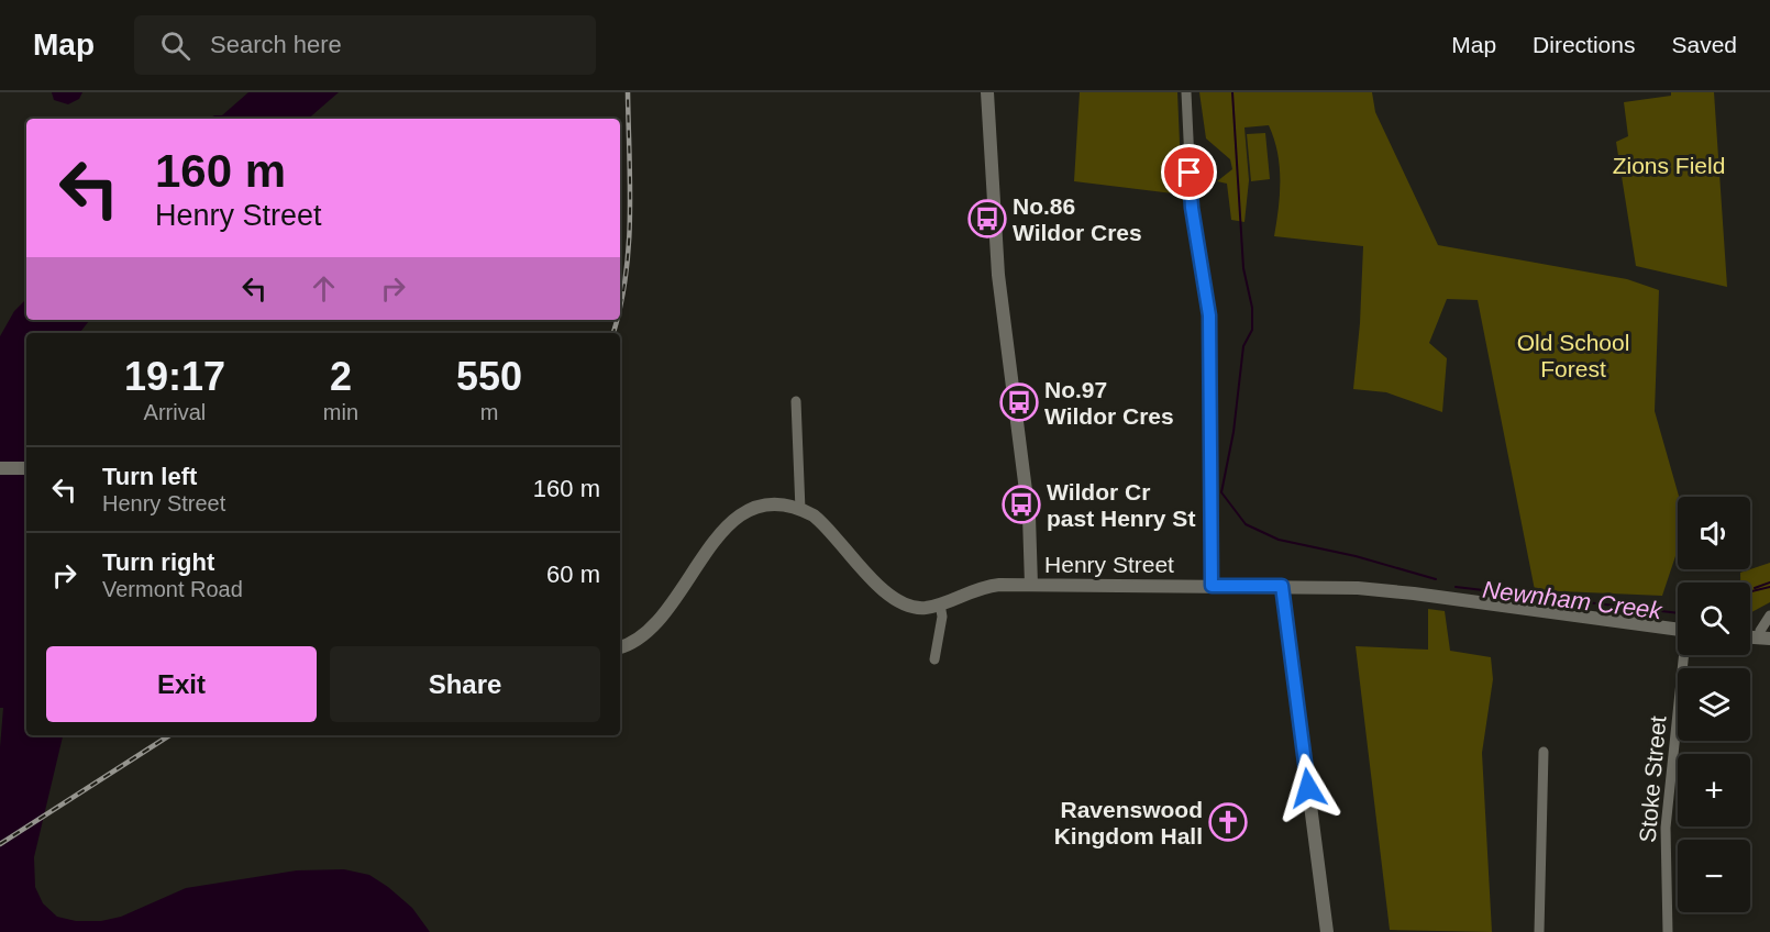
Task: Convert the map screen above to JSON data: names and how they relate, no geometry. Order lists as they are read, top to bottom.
{
  "streets": {
    "street": ["Henry Street", "Stoke Street"]
  },
  "water": ["Newnham Creek"],
  "parks": ["Zions Field", "Old School Forest"],
  "places": {
    "bus stop": ["No.86 Wildor Cres", "No.97 Wildor Cres", "Wildor Cr past Henry St"],
    "church": ["Ravenswood Kingdom Hall"]
  },
  "page": {
    "header": "Map",
    "search": "Search here",
    "nav": ["Map", "Directions", "Saved"],
    "turn": ["160 m", "Henry Street"],
    "eta": [
      "19:17",
      "Arrival",
      "2",
      "min",
      "550",
      "m"
    ],
    "list": [
      {
        "name": "Turn left",
        "note": "Henry Street",
        "value": "160 m"
      },
      {
        "name": "Turn right",
        "note": "Vermont Road",
        "value": "60 m"
      }
    ],
    "map_buttons": ["+", "−"],
    "buttons": ["Exit", "Share"]
  }
}
